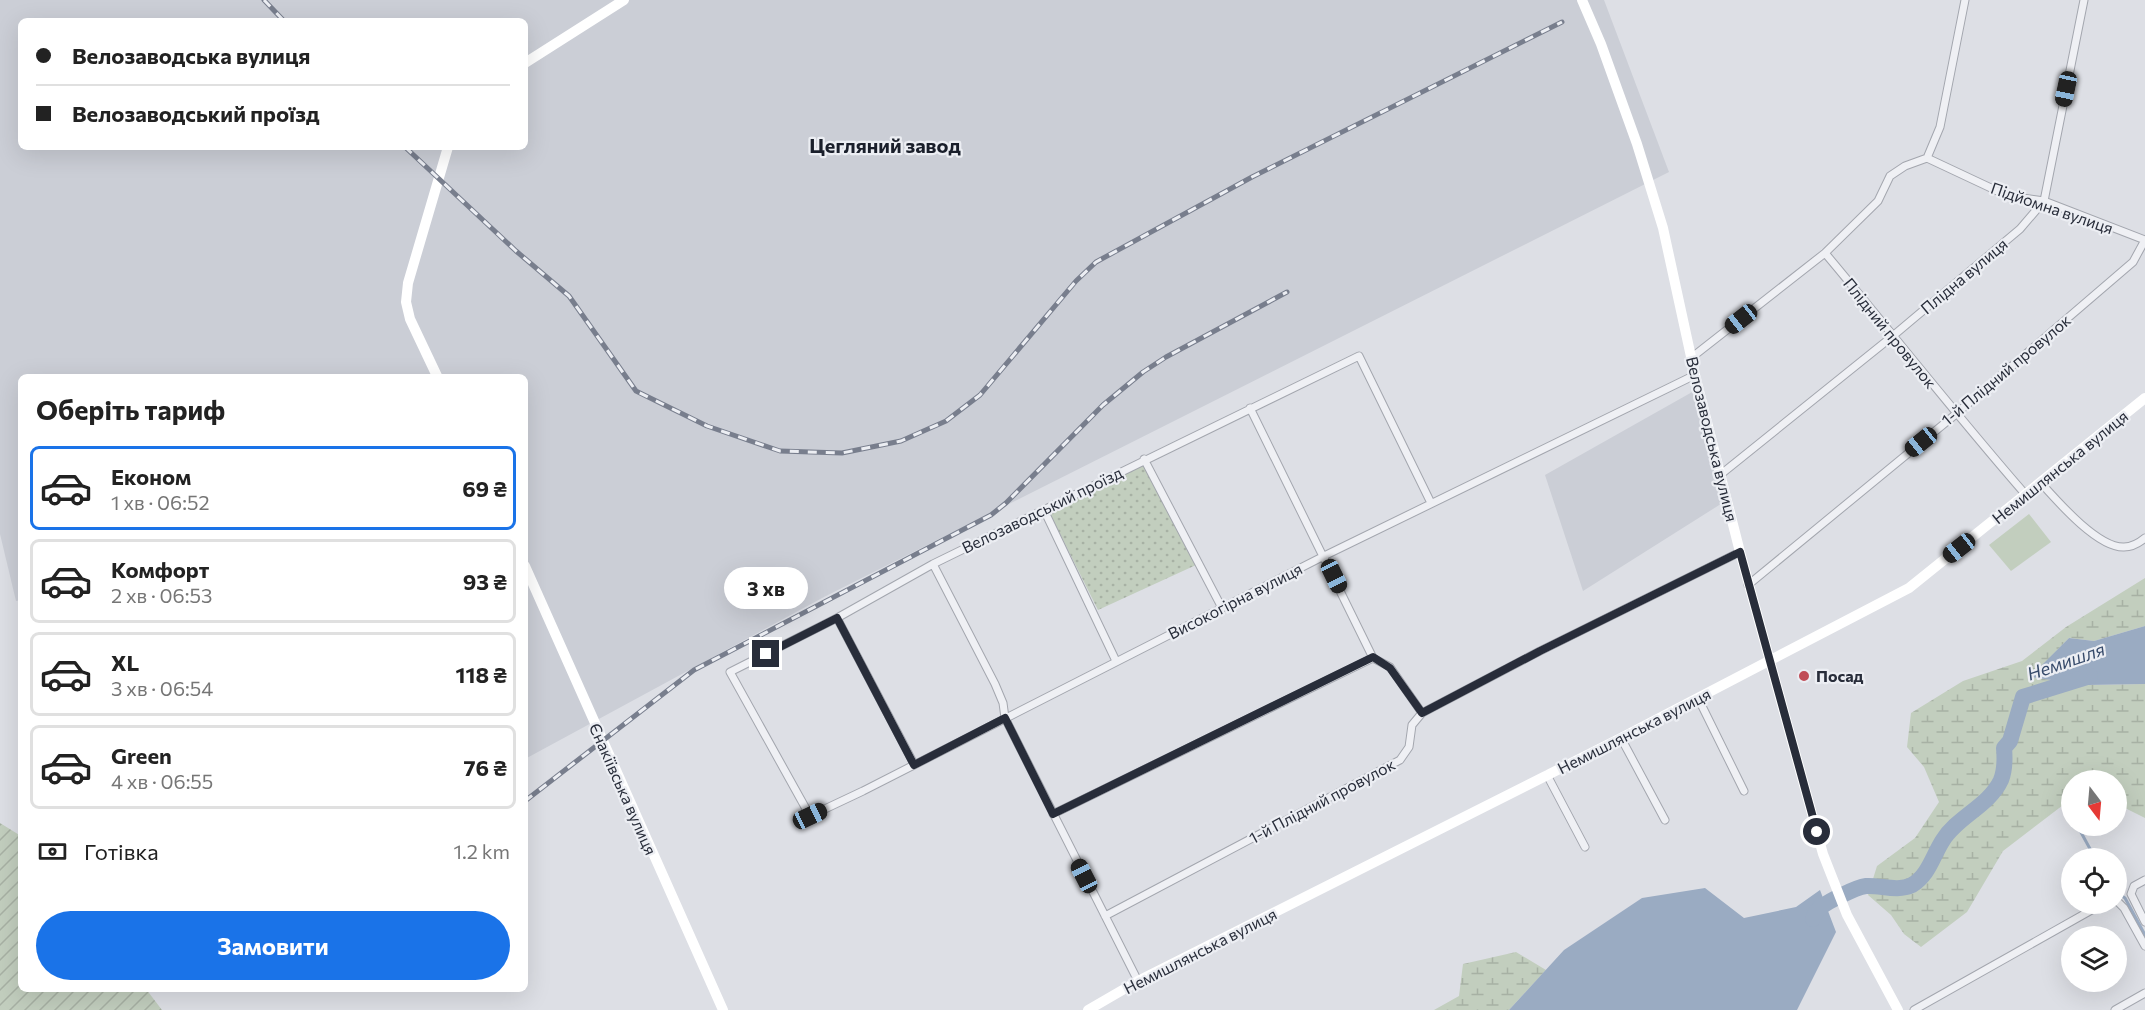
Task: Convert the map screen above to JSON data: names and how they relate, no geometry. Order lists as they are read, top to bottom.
{
  "streets": {
    "street": [
      "Підйомна вулиця",
      "Плідна вулиця",
      "Плідний провулок",
      "1-й Плідний провулок",
      "Велозаводська вулиця",
      "Немишлянська вулиця",
      "Велозаводський проїзд",
      "Високогірна вулиця",
      "Єнакіївська вулиця"
    ]
  },
  "crossings": [
    ["Підйомна вулиця", "Плідна вулиця"],
    ["Підйомна вулиця", "1-й Плідний провулок"],
    ["Плідна вулиця", "Плідний провулок"],
    ["Плідна вулиця", "Велозаводська вулиця"],
    ["Плідний провулок", "1-й Плідний провулок"],
    ["Плідний провулок", "Немишлянська вулиця"],
    ["1-й Плідний провулок", "Велозаводська вулиця"],
    ["Велозаводська вулиця", "Немишлянська вулиця"],
    ["Велозаводська вулиця", "Високогірна вулиця"],
    ["Велозаводський проїзд", "Високогірна вулиця"]
  ],
  "districts": ["Цегляний завод"],
  "water": ["Немишля"],
  "places": ["Посад"],
  "north": "bottom",
  "page": {
    "banner": ["Велозаводська вулиця", "Велозаводський проїзд"],
    "heading": "Оберіть тариф",
    "list": [
      {
        "name": "Економ",
        "note": "1 хв · 06:52",
        "value": "69 ₴"
      },
      {
        "name": "Комфорт",
        "note": "2 хв · 06:53",
        "value": "93 ₴"
      },
      {
        "name": "XL",
        "note": "3 хв · 06:54",
        "value": "118 ₴"
      },
      {
        "name": "Green",
        "note": "4 хв · 06:55",
        "value": "76 ₴"
      }
    ],
    "bubble": "3 хв",
    "pay": ["Готівка", "1.2 km"],
    "buttons": "Замовити"
  }
}
